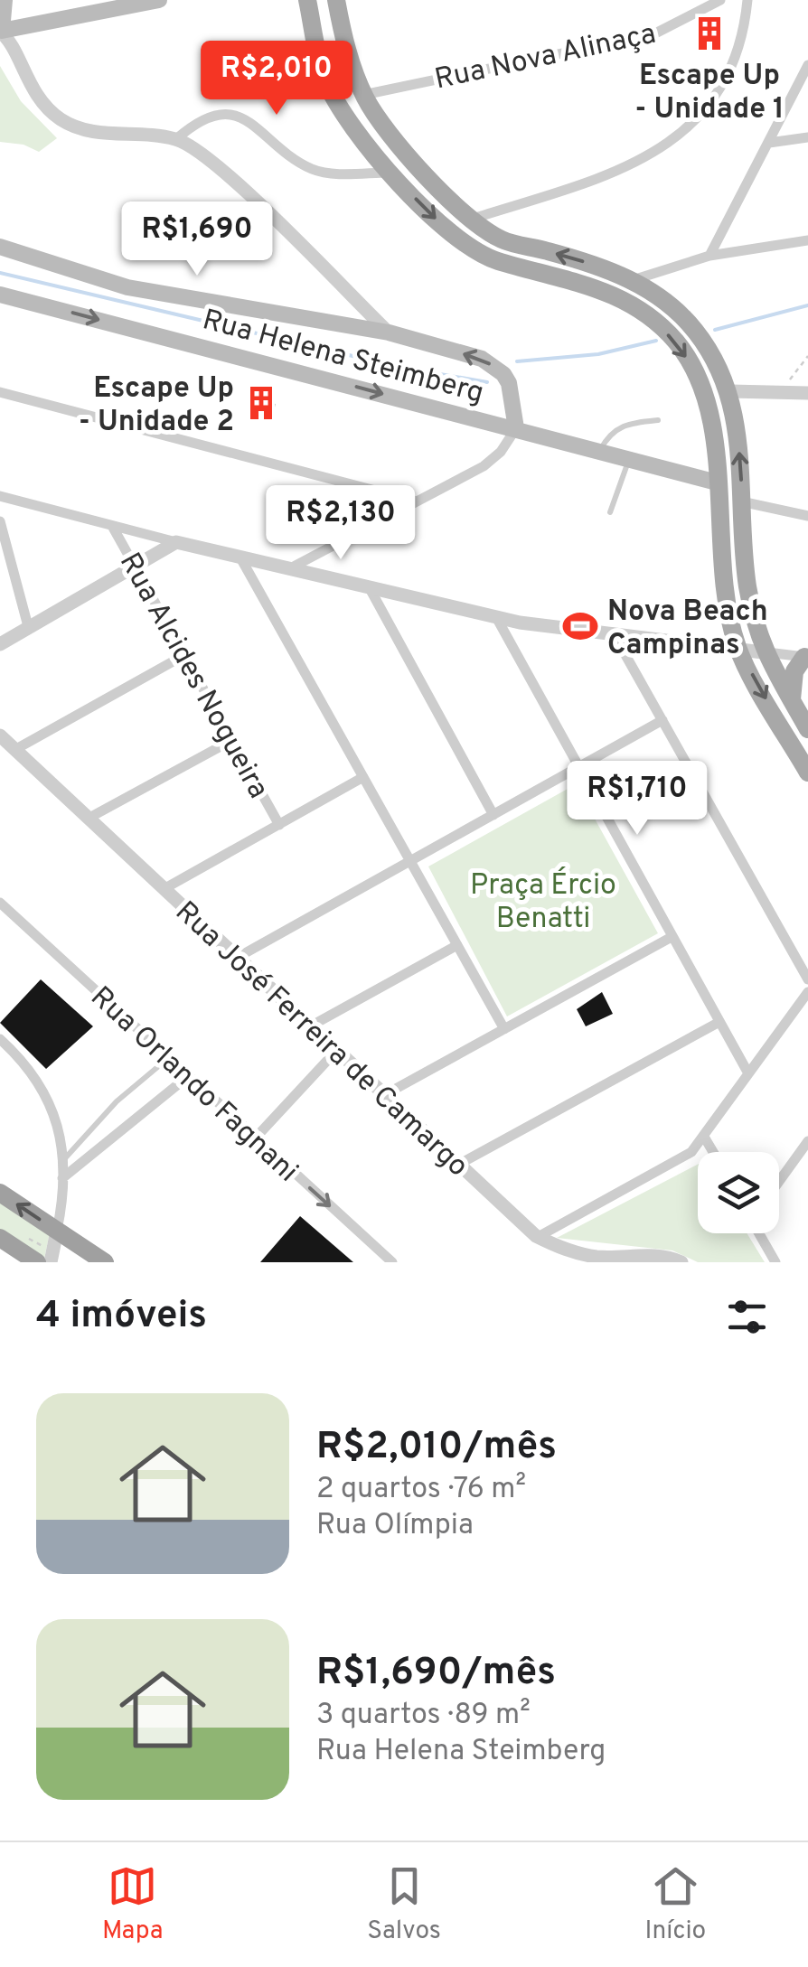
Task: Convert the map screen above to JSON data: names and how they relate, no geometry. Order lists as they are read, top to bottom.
{
  "streets": {
    "main road": ["Rua Helena Steimberg"],
    "street": [
      "Rua Nova Alinaça",
      "Rua Alcides Nogueira",
      "Rua José Ferreira de Camargo",
      "Rua Orlando Fagnani"
    ]
  },
  "parks": ["Praça Ércio Benatti"],
  "places": {
    "building": ["Escape Up - Unidade 1", "Escape Up - Unidade 2"],
    "sports": ["Nova Beach Campinas"]
  },
  "page": {
    "price": [
      "R$2,010",
      "R$1,690",
      "R$2,130",
      "R$1,710"
    ],
    "heading": "4 imóveis",
    "list": [
      {
        "name": "R$2,010/mês",
        "note": "2 quartos · 76 m² · Rua Olímpia"
      },
      {
        "name": "R$1,690/mês",
        "note": "3 quartos · 89 m² · Rua Helena Steimberg"
      }
    ],
    "tabs": ["Mapa", "Salvos", "Início"]
  }
}
